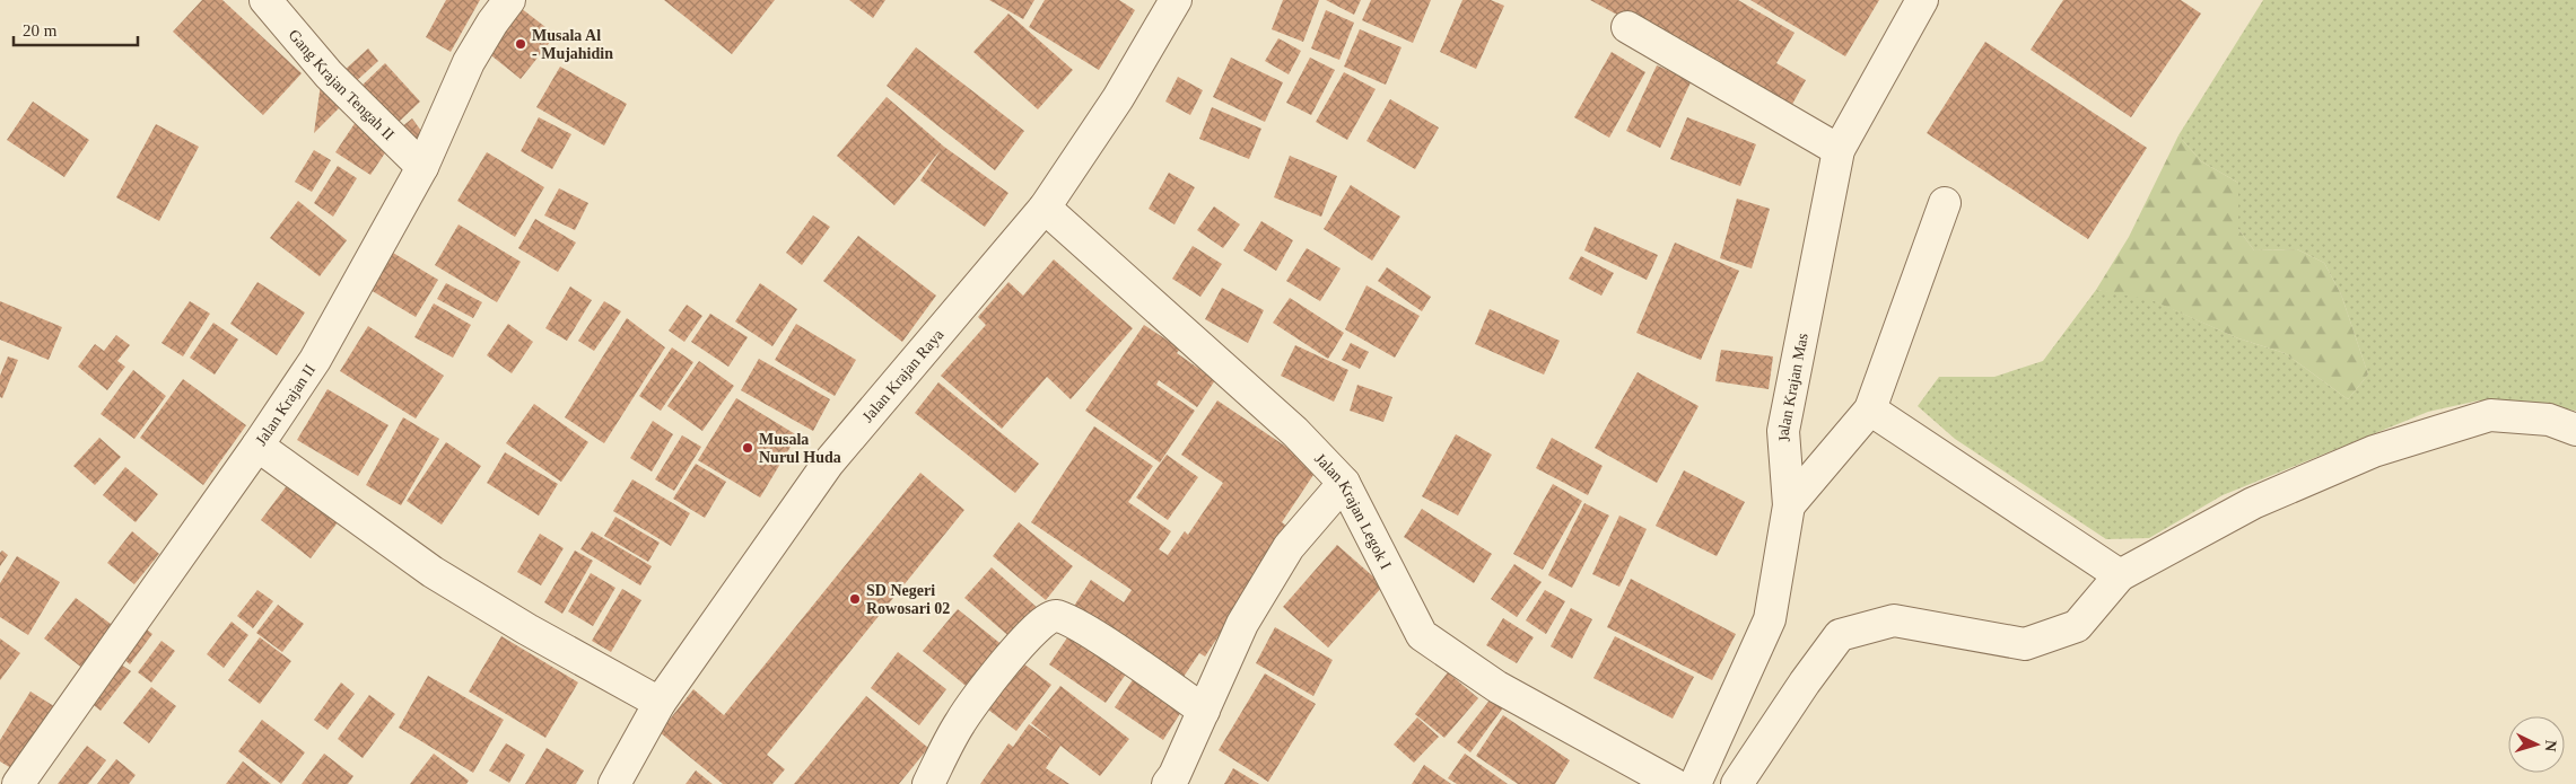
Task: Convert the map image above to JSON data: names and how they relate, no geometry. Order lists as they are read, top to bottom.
{
  "streets": {
    "street": [
      "Gang Krajan Tengah II",
      "Jalan Krajan Raya",
      "Jalan Krajan Mas",
      "Jalan Krajan II",
      "Jalan Krajan Legok I"
    ]
  },
  "crossings": [
    ["Gang Krajan Tengah II", "Jalan Krajan II"],
    ["Jalan Krajan Raya", "Jalan Krajan Legok I"]
  ],
  "places": ["Musala Al - Mujahidin", "Musala Nurul Huda", "SD Negeri Rowosari 02"],
  "scale_bar": "20 m",
  "north": "right"
}
